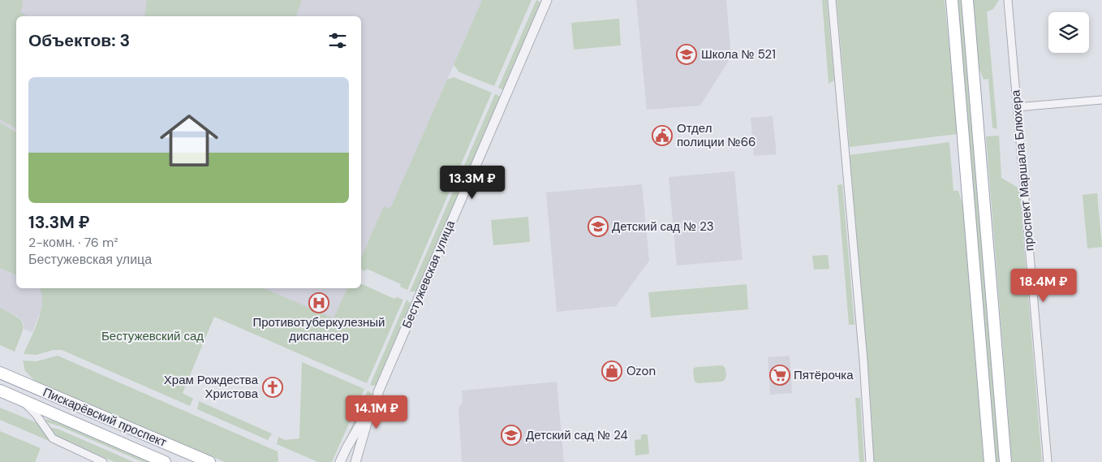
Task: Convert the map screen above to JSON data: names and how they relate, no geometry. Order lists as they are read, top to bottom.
{
  "streets": {
    "main road": ["Пискарёвский проспект"],
    "street": ["проспект Маршала Блюхера", "Бестужевская улица"]
  },
  "parks": ["Бестужевский сад"],
  "places": {
    "school or university": ["Школа № 521", "Детский сад № 23", "Детский сад № 24"],
    "public building": ["Отдел полиции №66"],
    "hospital": ["Противотуберкулезный диспансер"],
    "shop": ["Ozon"],
    "supermarket": ["Пятёрочка"],
    "church": ["Храм Рождества Христова"]
  },
  "page": {
    "heading": "Объектов: 3",
    "list": [
      {
        "name": "13.3M ₽",
        "note": "2-комн. · 76 m² · Бестужевская улица"
      }
    ],
    "price": ["13.3M ₽", "18.4M ₽", "14.1M ₽"]
  }
}
